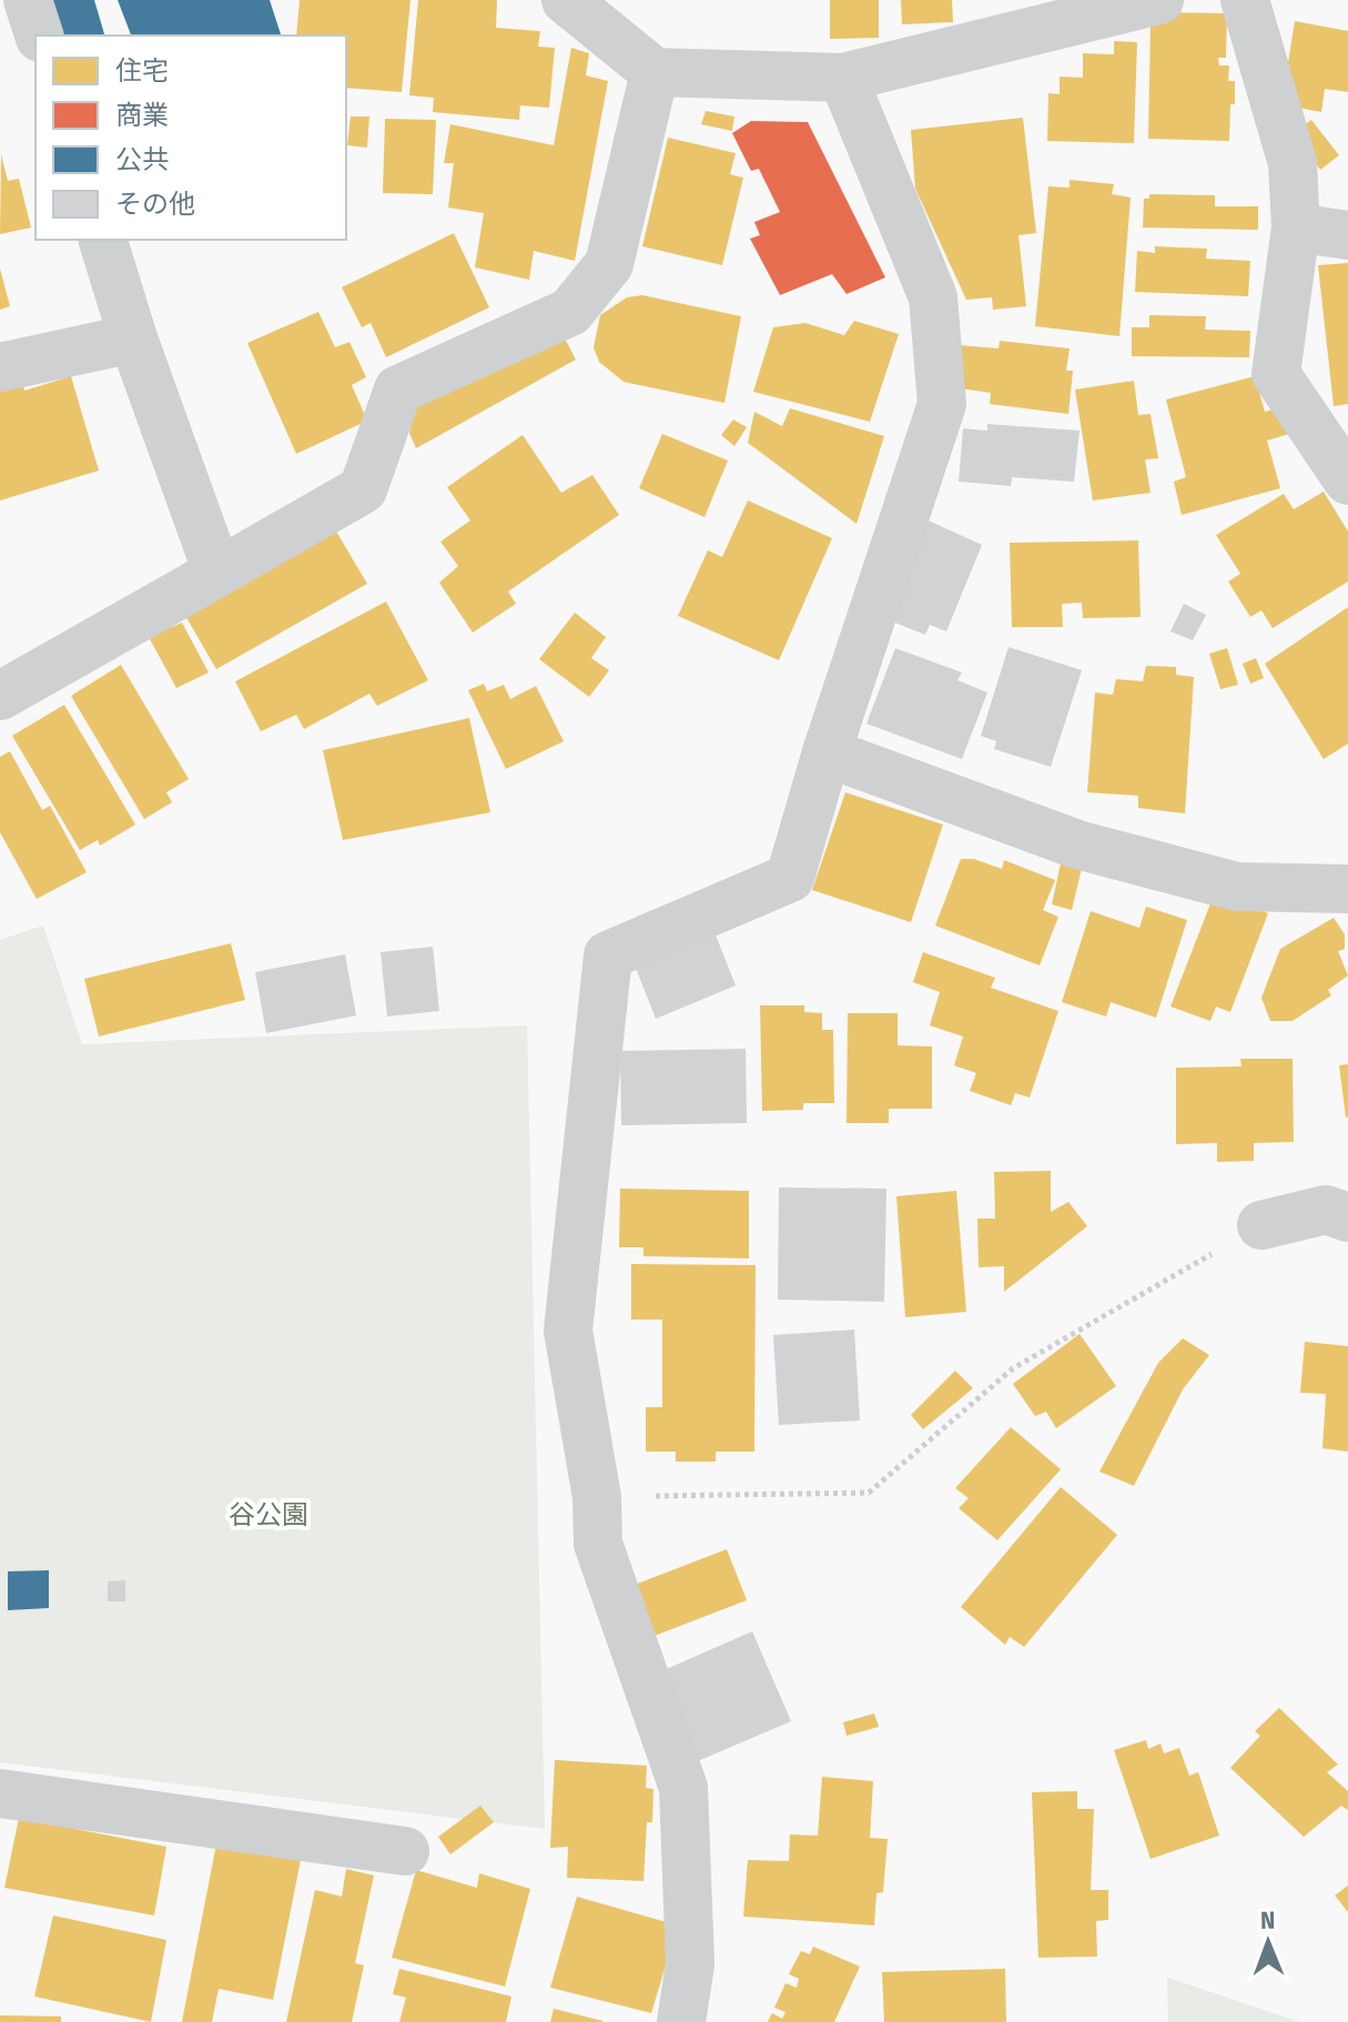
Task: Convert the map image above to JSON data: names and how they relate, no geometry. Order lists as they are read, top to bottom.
{
  "parks": ["谷公園"],
  "legend": [
    "住宅",
    "商業",
    "公共",
    "その他"
  ],
  "north": "top"
}
